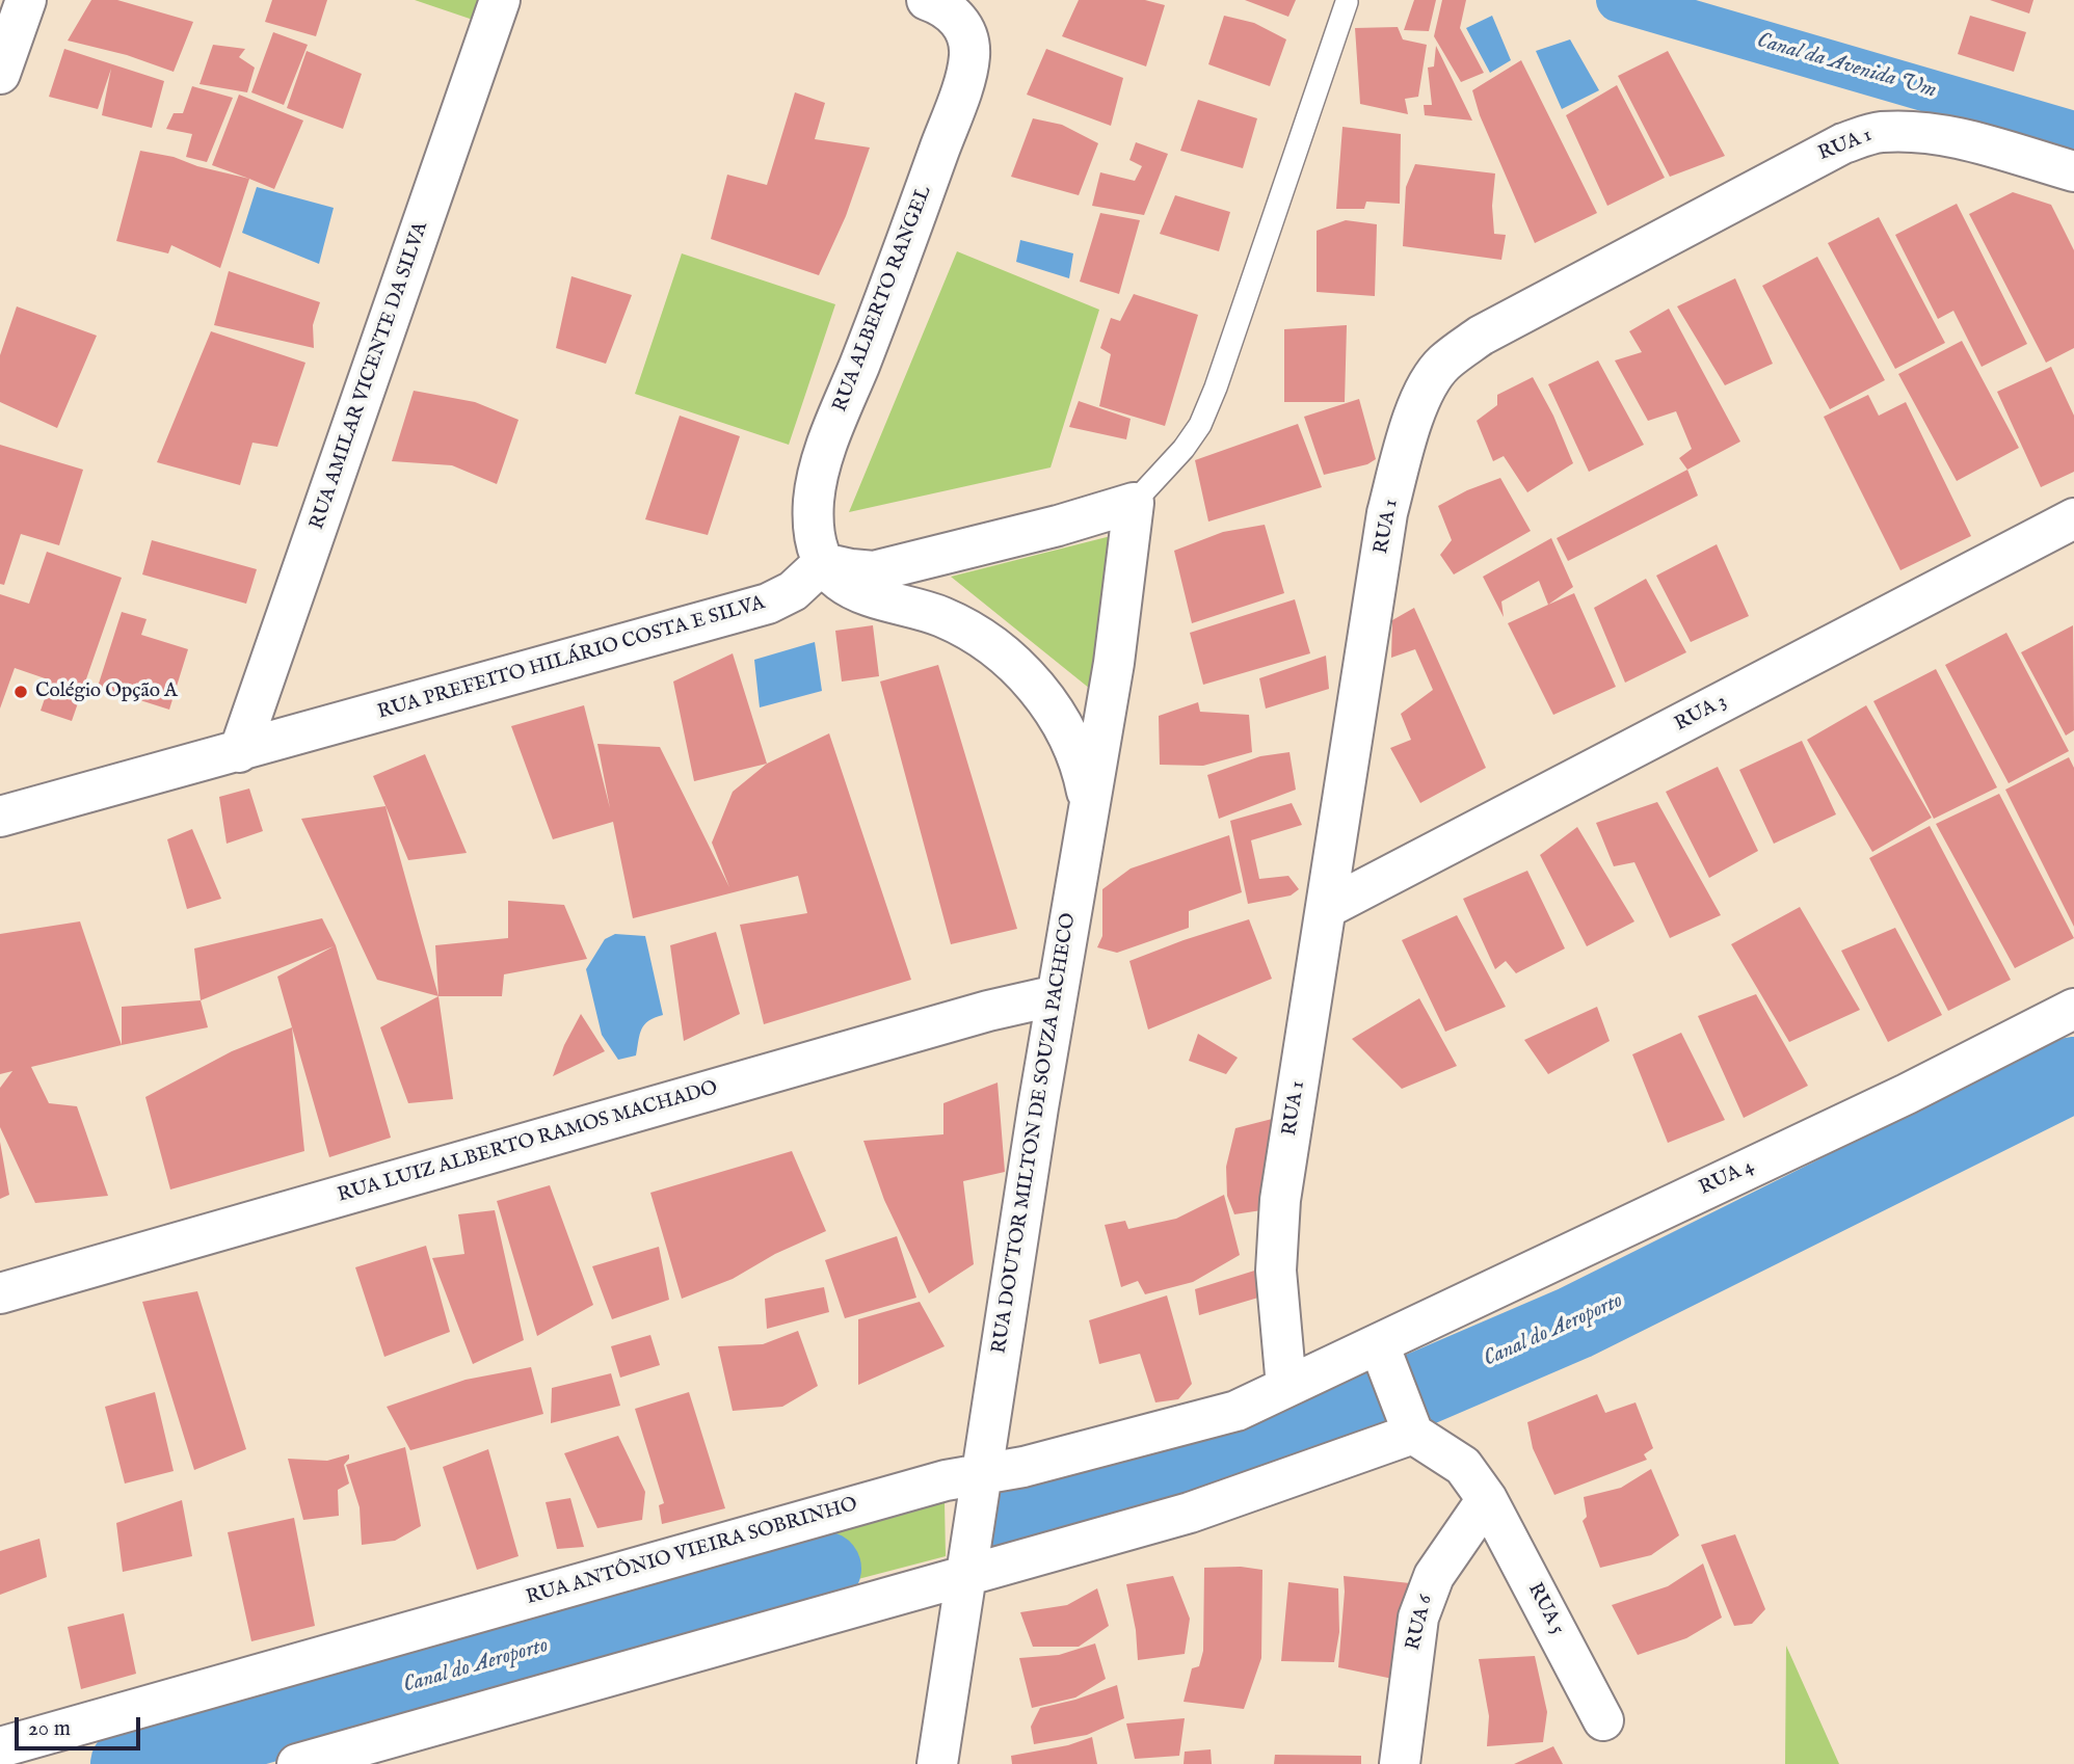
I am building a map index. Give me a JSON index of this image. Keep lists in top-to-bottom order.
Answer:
{
  "streets": {
    "street": [
      "RUA 1",
      "RUA ALBERTO RANGEL",
      "RUA AMILAR VICENTE DA SILVA",
      "RUA PREFEITO HILÁRIO COSTA E SILVA",
      "RUA 3",
      "RUA DOUTOR MILTON DE SOUZA PACHECO",
      "RUA LUIZ ALBERTO RAMOS MACHADO",
      "RUA 4",
      "RUA ANTÔNIO VIEIRA SOBRINHO",
      "RUA 5",
      "RUA 6"
    ]
  },
  "crossings": [
    ["RUA 1", "RUA 3"],
    ["RUA 1", "RUA ANTÔNIO VIEIRA SOBRINHO"],
    ["RUA ALBERTO RANGEL", "RUA PREFEITO HILÁRIO COSTA E SILVA"],
    ["RUA AMILAR VICENTE DA SILVA", "RUA PREFEITO HILÁRIO COSTA E SILVA"],
    ["RUA DOUTOR MILTON DE SOUZA PACHECO", "RUA LUIZ ALBERTO RAMOS MACHADO"],
    ["RUA DOUTOR MILTON DE SOUZA PACHECO", "RUA ANTÔNIO VIEIRA SOBRINHO"],
    ["RUA 4", "RUA ANTÔNIO VIEIRA SOBRINHO"],
    ["RUA 5", "RUA 6"]
  ],
  "water": ["Canal da Avenida Um", "Canal do Aeroporto"],
  "places": ["Colégio Opção A"],
  "scale_bar": "20 m"
}
